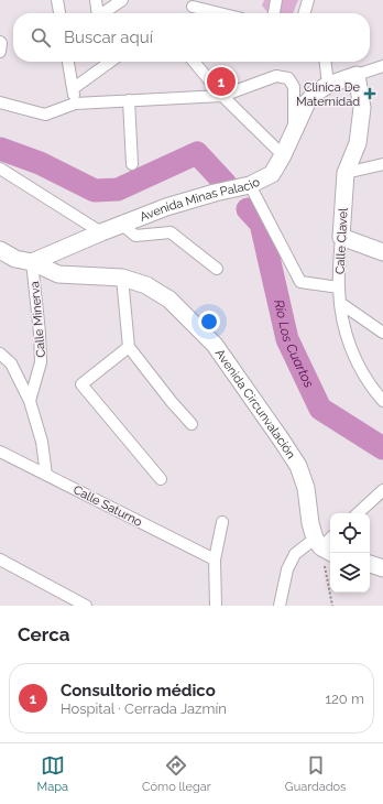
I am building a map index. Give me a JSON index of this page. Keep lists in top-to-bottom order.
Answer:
{
  "streets": {
    "street": [
      "Avenida Minas Palacio",
      "Calle Clavel",
      "Calle Minerva",
      "Avenida Circunvalación",
      "Calle Saturno"
    ]
  },
  "crossings": [
    ["Avenida Minas Palacio", "Calle Clavel"],
    ["Avenida Minas Palacio", "Calle Minerva"],
    ["Avenida Minas Palacio", "Avenida Circunvalación"],
    ["Calle Minerva", "Avenida Circunvalación"]
  ],
  "water": ["Río Los Cuartos"],
  "places": {
    "health": ["Clinica De Maternidad"]
  },
  "page": {
    "search": "Buscar aquí",
    "pins": "1",
    "heading": "Cerca",
    "list": [
      {
        "mark": "1",
        "name": "Consultorio médico",
        "note": "Hospital · Cerrada Jazmín",
        "value": "120 m"
      }
    ],
    "nav": ["Mapa", "Cómo llegar", "Guardados"]
  }
}
